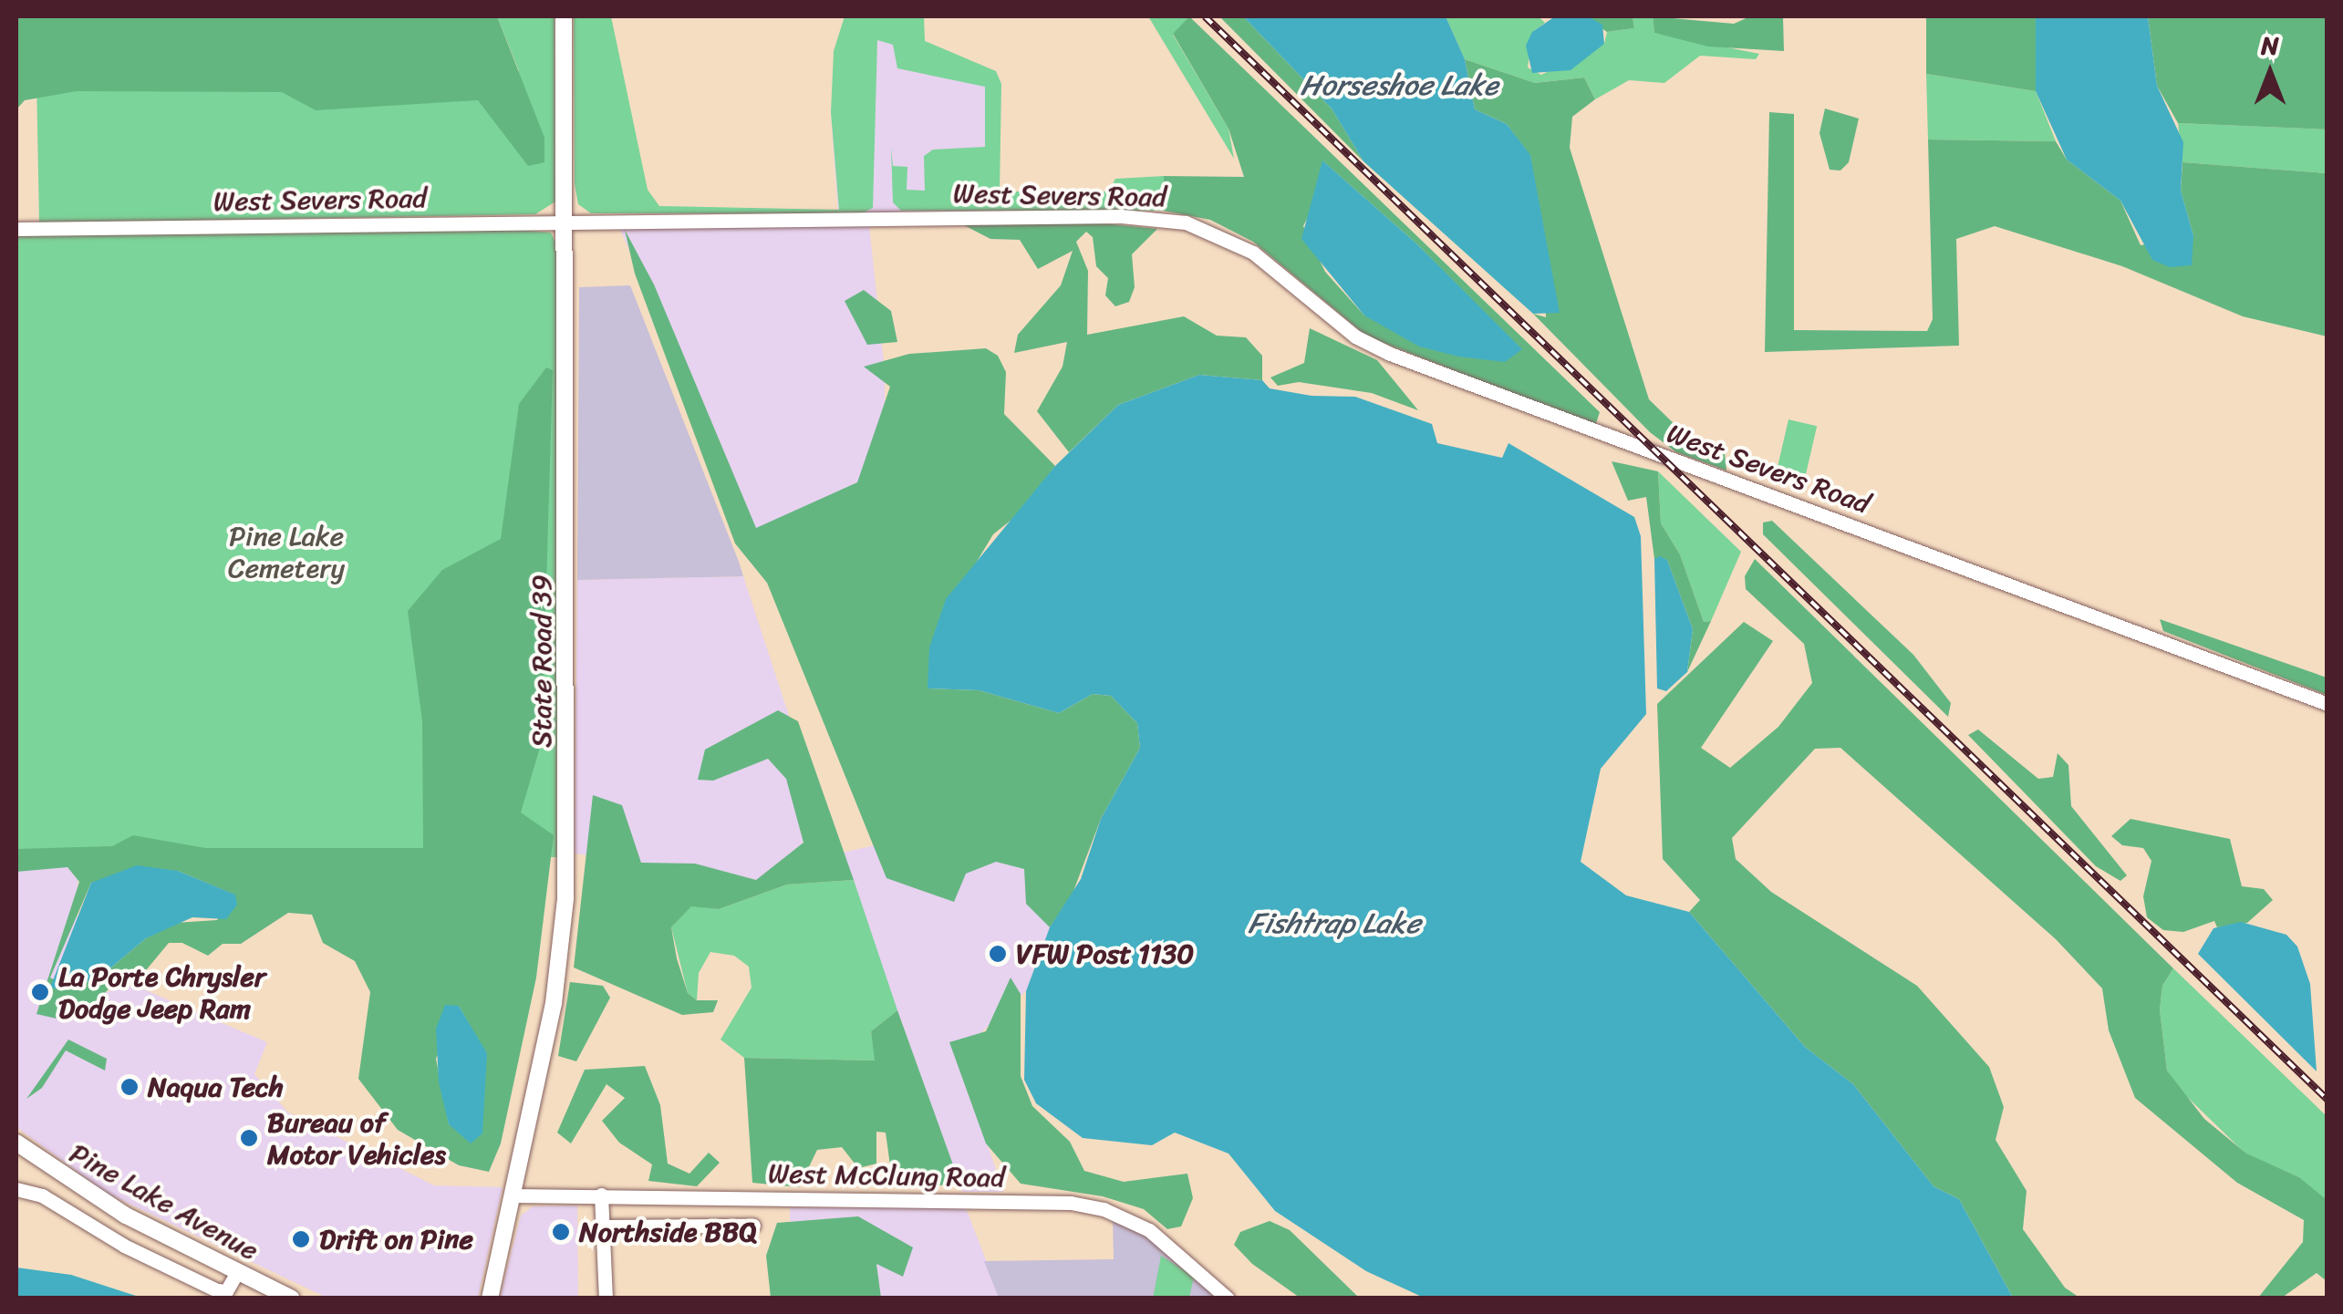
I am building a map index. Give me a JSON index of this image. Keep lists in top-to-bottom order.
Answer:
{
  "streets": {
    "main road": ["State Road 39", "Pine Lake Avenue"],
    "street": ["West Severs Road", "West McClung Road"]
  },
  "crossings": [
    ["West Severs Road", "State Road 39"],
    ["State Road 39", "West McClung Road"]
  ],
  "water": ["Horseshoe Lake", "Fishtrap Lake"],
  "parks": ["Pine Lake Cemetery"],
  "places": [
    "VFW Post 1130",
    "La Porte Chrysler Dodge Jeep Ram",
    "Naqua Tech",
    "Bureau of Motor Vehicles",
    "Northside BBQ",
    "Drift on Pine"
  ],
  "north": "top"
}
